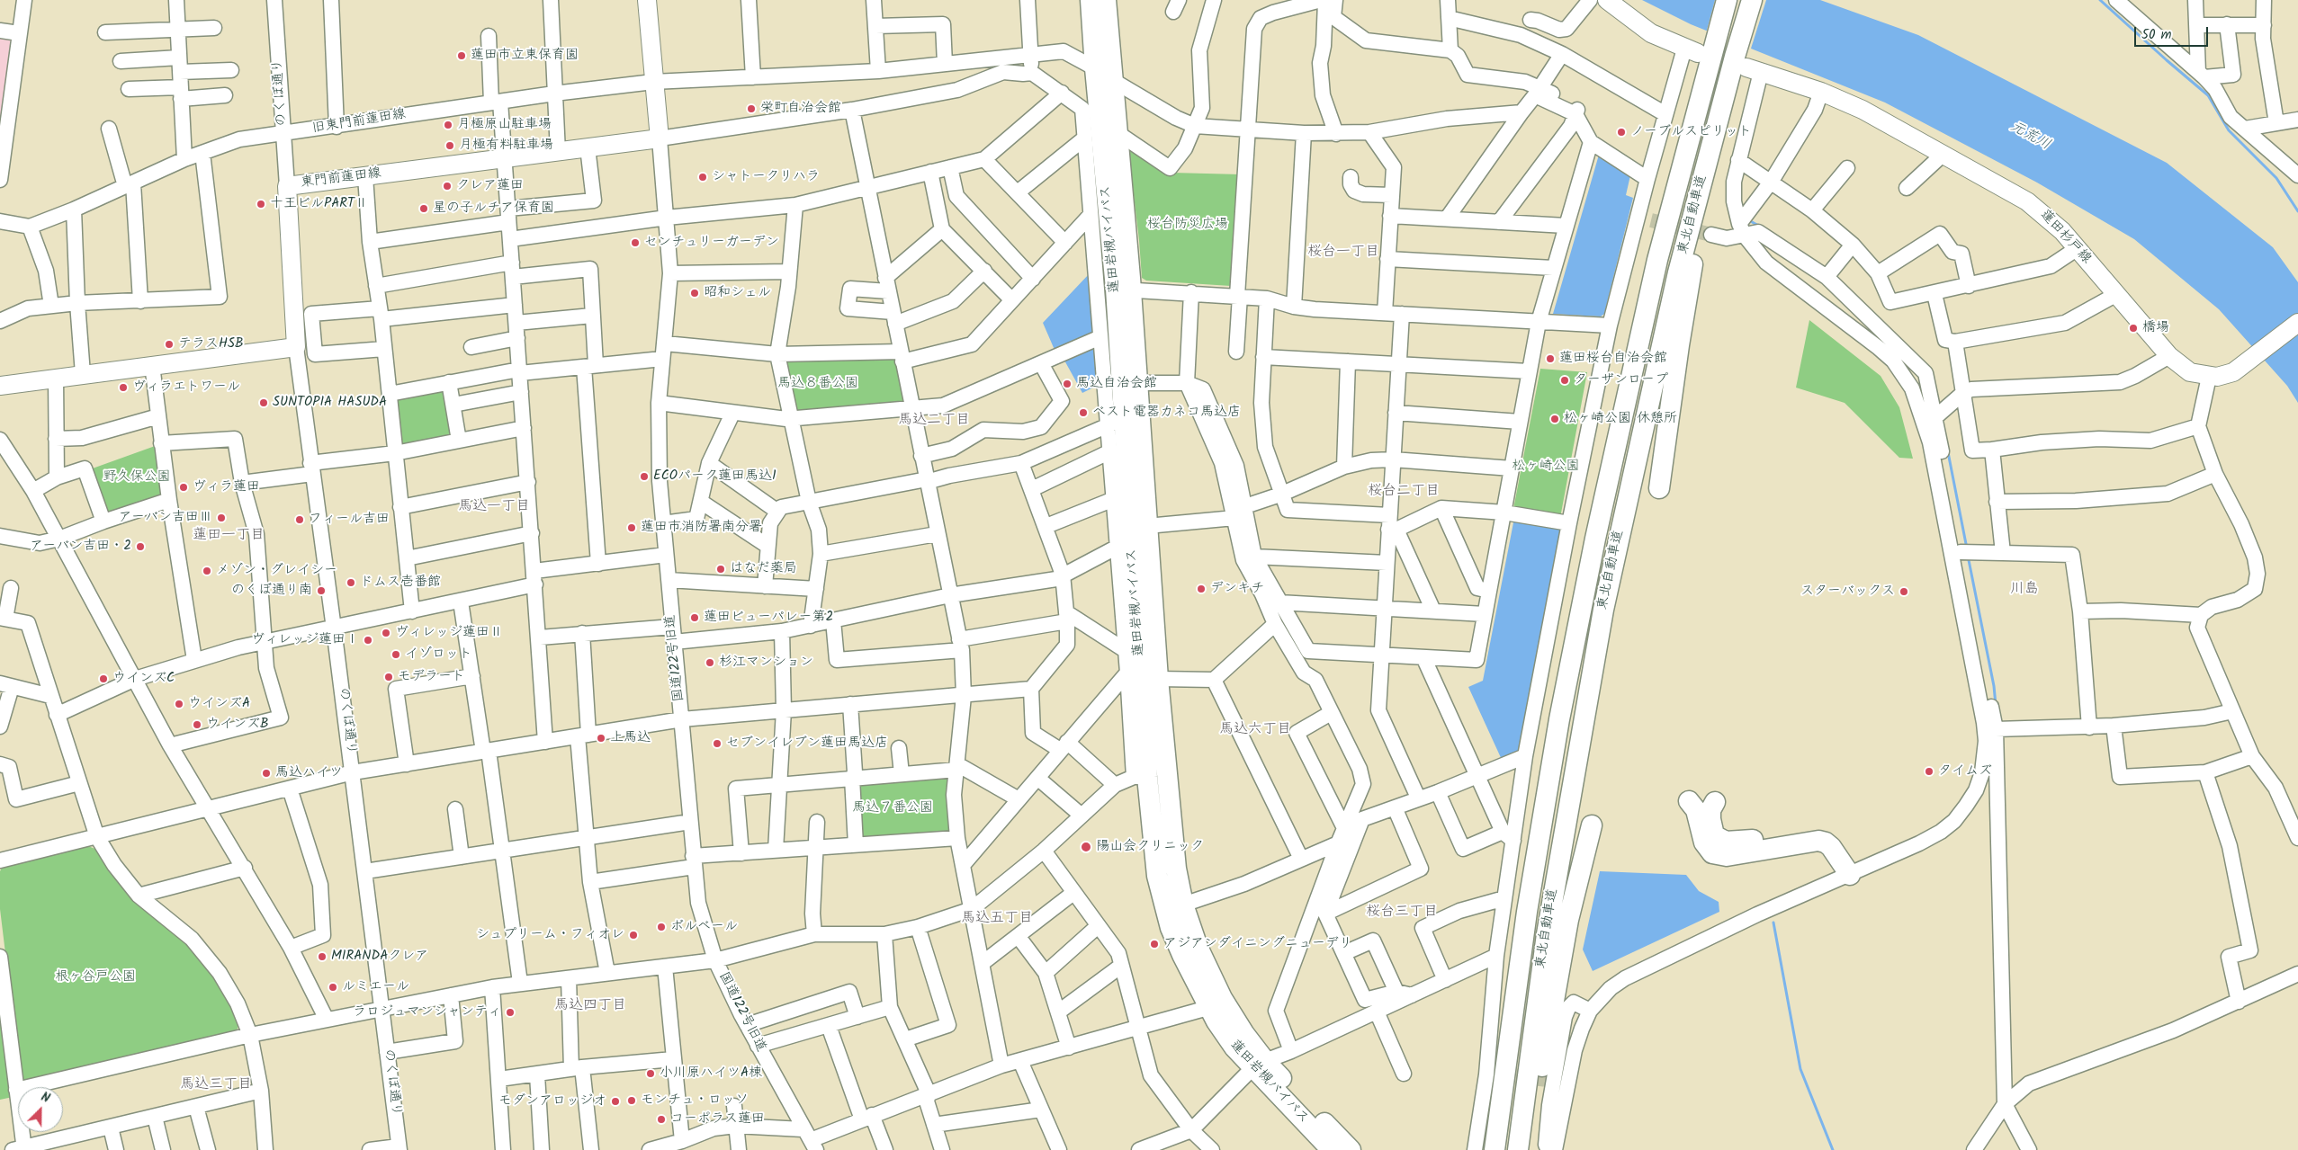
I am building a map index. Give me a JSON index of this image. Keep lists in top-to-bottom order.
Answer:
{
  "streets": {
    "highway": ["東北自動車道", "蓮田岩槻バイパス"],
    "main road": ["東門前蓮田線", "蓮田杉戸線"],
    "street": ["のくぼ通り", "旧東門前蓮田線", "国道122号旧道"]
  },
  "crossings": [
    ["のくぼ通り", "旧東門前蓮田線"],
    ["のくぼ通り", "東門前蓮田線"],
    ["旧東門前蓮田線", "蓮田岩槻バイパス"],
    ["東門前蓮田線", "国道122号旧道"],
    ["東北自動車道", "蓮田杉戸線"]
  ],
  "districts": [
    "桜台一丁目",
    "馬込二丁目",
    "桜台二丁目",
    "馬込一丁目",
    "蓮田一丁目",
    "川島",
    "馬込六丁目",
    "桜台三丁目",
    "馬込五丁目",
    "馬込四丁目",
    "馬込三丁目"
  ],
  "water": ["元荒川"],
  "parks": [
    "桜台防災広場",
    "馬込８番公園",
    "松ヶ崎公園",
    "野久保公園",
    "馬込７番公園",
    "根ヶ谷戸公園"
  ],
  "places": [
    "蓮田市立東保育園",
    "栄町自治会館",
    "月極原山駐車場",
    "ノーブルスピリット",
    "月極有料駐車場",
    "シャトークリハラ",
    "クレア蓮田",
    "十王ビルPARTⅡ",
    "星の子ルチア保育園",
    "センチュリーガーデン",
    "昭和シェル",
    "橋場",
    "テラスHSB",
    "蓮田桜台自治会館",
    "ターザンロープ",
    "馬込自治会館",
    "ヴィラエトワール",
    "SUNTOPIA HASUDA",
    "ベスト電器カネコ馬込店",
    "松ヶ崎公園 休憩所",
    "ECOパーク蓮田馬込1",
    "ヴィラ蓮田",
    "アーバン吉田Ⅲ",
    "フィール吉田",
    "蓮田市消防署南分署",
    "アーバン吉田・2",
    "はなだ薬局",
    "メゾン・グレイシー",
    "ドムス壱番館",
    "デンキチ",
    "のくぼ通り南",
    "スターバックス",
    "蓮田ビューパレー第2",
    "ヴィレッジ蓮田Ⅱ",
    "ヴィレッジ蓮田Ⅰ",
    "イゾロット",
    "杉江マンション",
    "モデラート",
    "ウインズC",
    "ウインズA",
    "ウインズB",
    "上馬込",
    "セブンイレブン蓮田馬込店",
    "タイムズ",
    "馬込ハイツ",
    "陽山会クリニック",
    "ボルベール",
    "シュプリーム・フィオレ",
    "アジアンダイニングニューデリ",
    "MIRANDAクレア",
    "ルミエール",
    "ラロジュマンシャンティ",
    "小川原ハイツA棟",
    "モンチュ・ロッソ",
    "モダンアロッジオ",
    "コーポラス蓮田"
  ],
  "scale_bar": "50 m",
  "north": "top right"
}
